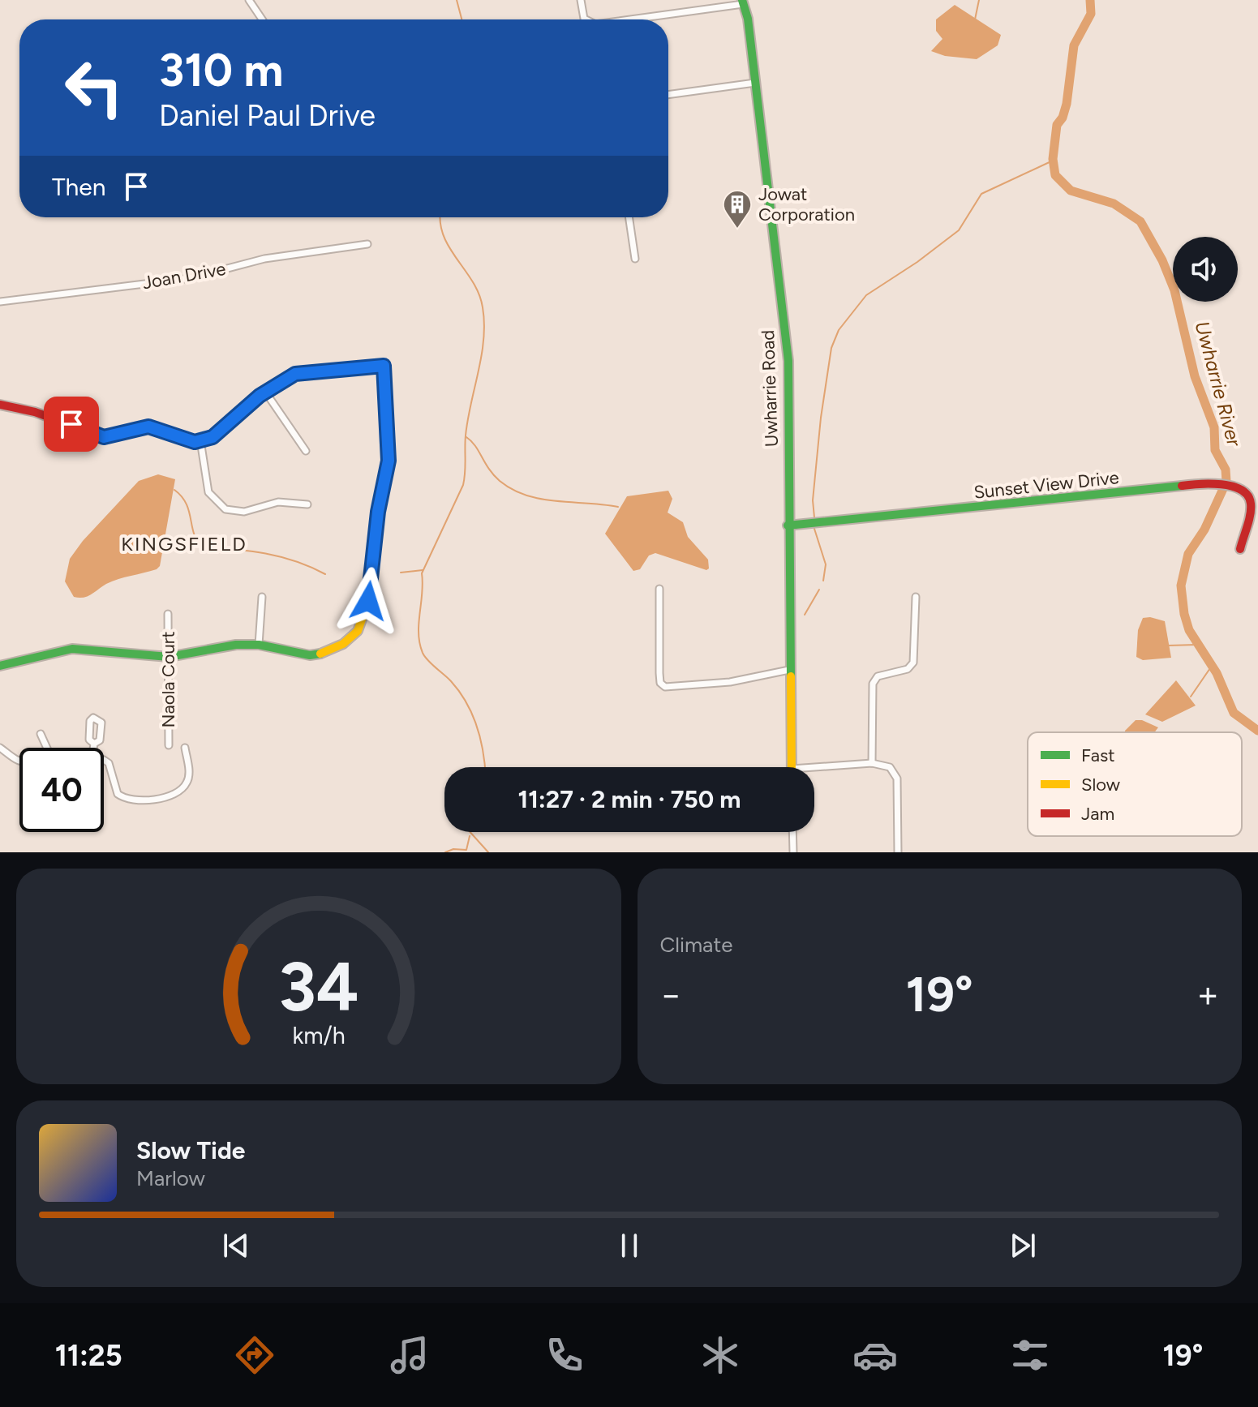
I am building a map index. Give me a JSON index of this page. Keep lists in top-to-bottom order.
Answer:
{
  "streets": {
    "street": [
      "Joan Drive",
      "Uwharrie Road",
      "Sunset View Drive",
      "Naola Court"
    ]
  },
  "crossings": [
    ["Uwharrie Road", "Sunset View Drive"]
  ],
  "districts": ["KINGSFIELD"],
  "water": ["Uwharrie River"],
  "places": {
    "building": ["Jowat Corporation"]
  },
  "legend": ["Fast", "Slow", "Jam"],
  "page": {
    "turn": ["310 m", "Daniel Paul Drive"],
    "then": "Then",
    "limit": "40",
    "trip": "11:27 · 2 min · 750 m",
    "tile": "Climate",
    "heat": ["−", "19°", "+"],
    "song": ["Slow Tide", "Marlow"],
    "tabs": ["11:25", "19°"],
    "gauge": ["34", "km/h"]
  }
}
